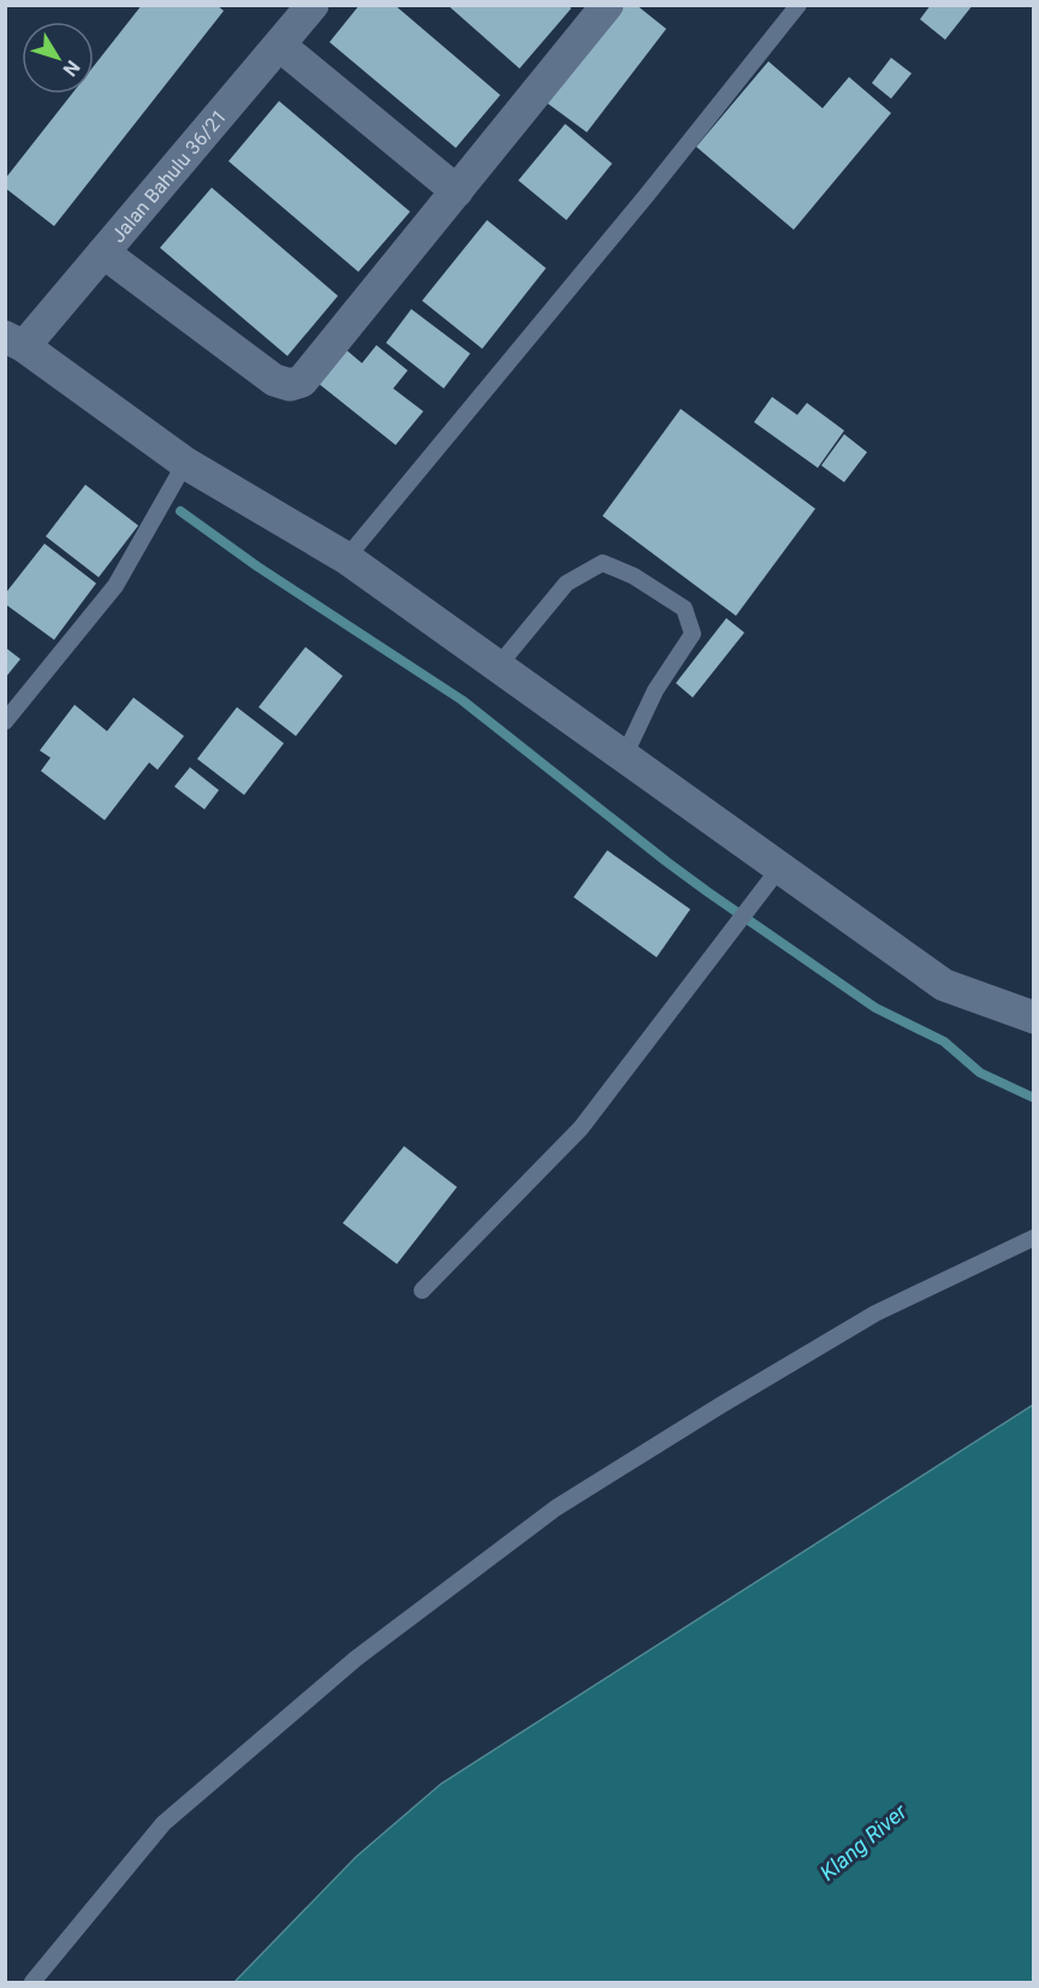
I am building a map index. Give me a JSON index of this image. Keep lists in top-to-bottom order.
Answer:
{
  "streets": {
    "street": ["Jalan Bahulu 36/21"]
  },
  "water": ["Klang River"],
  "north": "bottom right"
}
